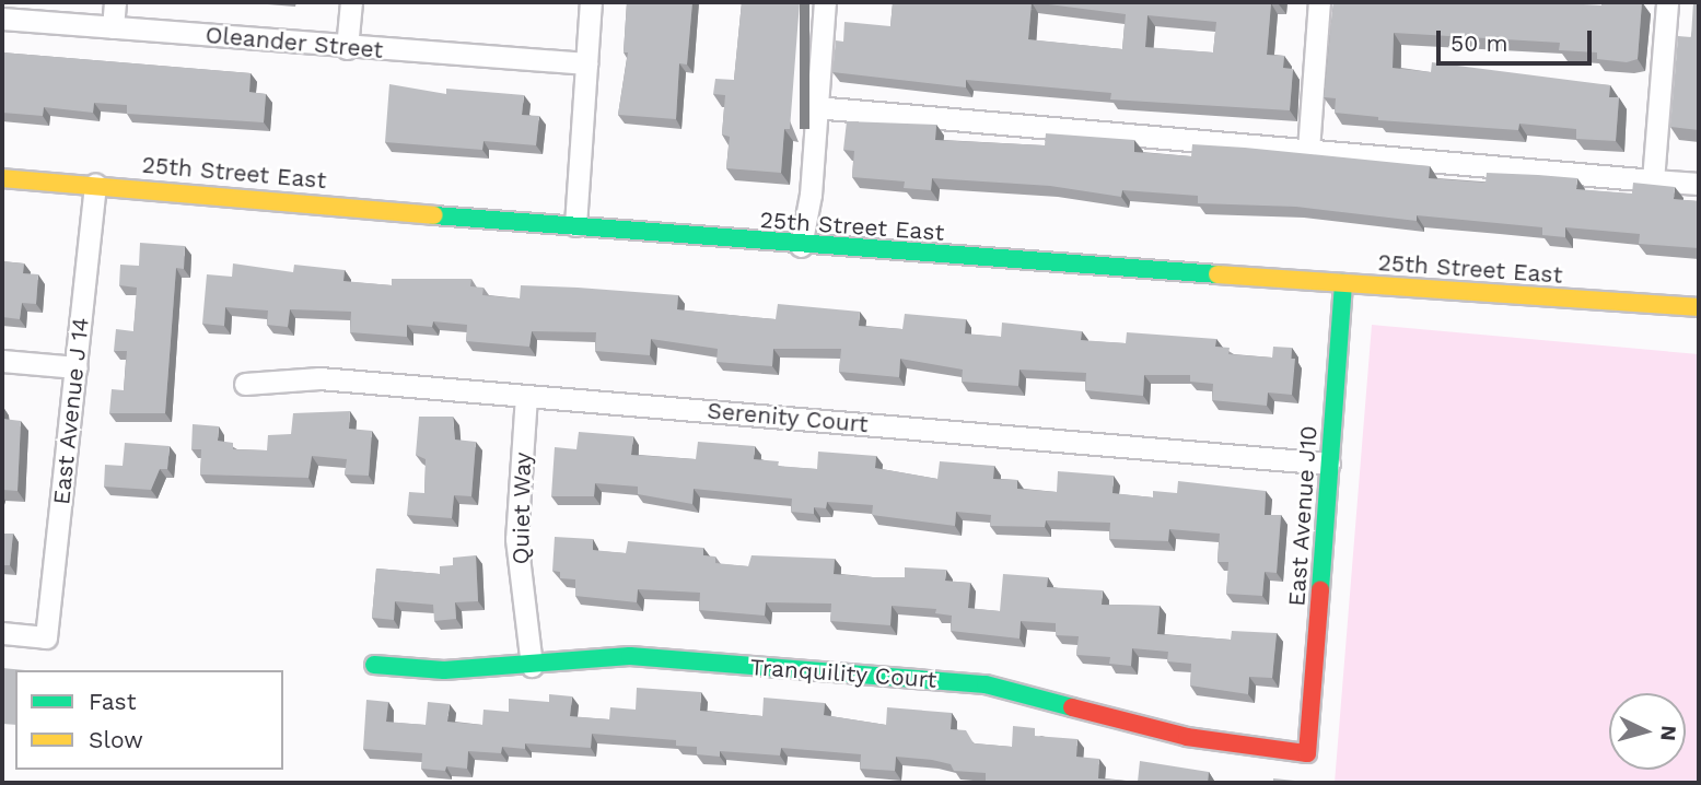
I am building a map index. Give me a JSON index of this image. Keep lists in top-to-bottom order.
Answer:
{
  "streets": {
    "street": [
      "Oleander Street",
      "25th Street East",
      "East Avenue J 14",
      "Serenity Court",
      "Quiet Way",
      "East Avenue J10",
      "Tranquility Court"
    ]
  },
  "crossings": [
    ["25th Street East", "East Avenue J 14"],
    ["25th Street East", "East Avenue J10"],
    ["Serenity Court", "Quiet Way"],
    ["Serenity Court", "East Avenue J10"],
    ["Quiet Way", "Tranquility Court"],
    ["East Avenue J10", "Tranquility Court"]
  ],
  "legend": ["Fast", "Slow"],
  "scale_bar": "50 m",
  "north": "right"
}
